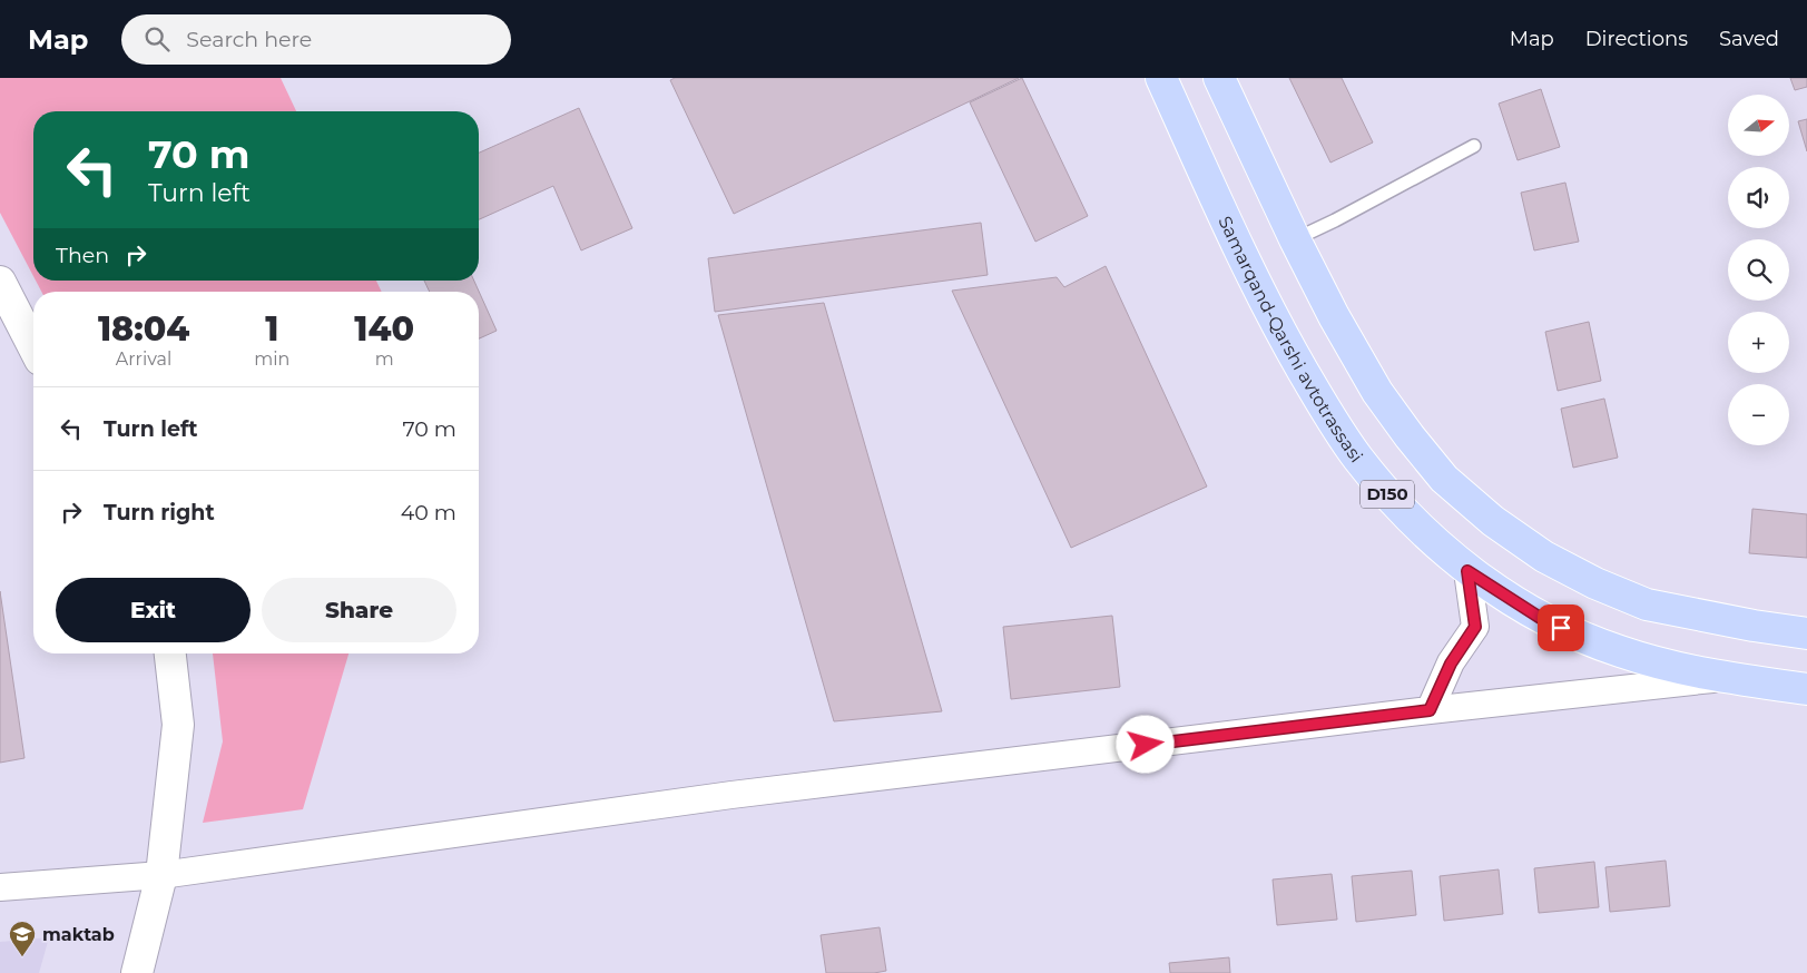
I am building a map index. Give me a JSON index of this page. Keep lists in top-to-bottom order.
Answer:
{
  "streets": {
    "main road": ["Samarqand-Qarshi avtotrassasi", "D150"]
  },
  "places": {
    "school or university": ["maktab"]
  },
  "north": "right",
  "page": {
    "header": "Map",
    "search": "Search here",
    "nav": ["Map", "Directions", "Saved"],
    "map_buttons": ["+", "−"],
    "turn": ["70 m", "Turn left"],
    "then": "Then",
    "eta": [
      "18:04",
      "Arrival",
      "1",
      "min",
      "140",
      "m"
    ],
    "list": [
      {
        "name": "Turn left",
        "value": "70 m"
      },
      {
        "name": "Turn right",
        "value": "40 m"
      }
    ],
    "buttons": ["Exit", "Share"]
  }
}
